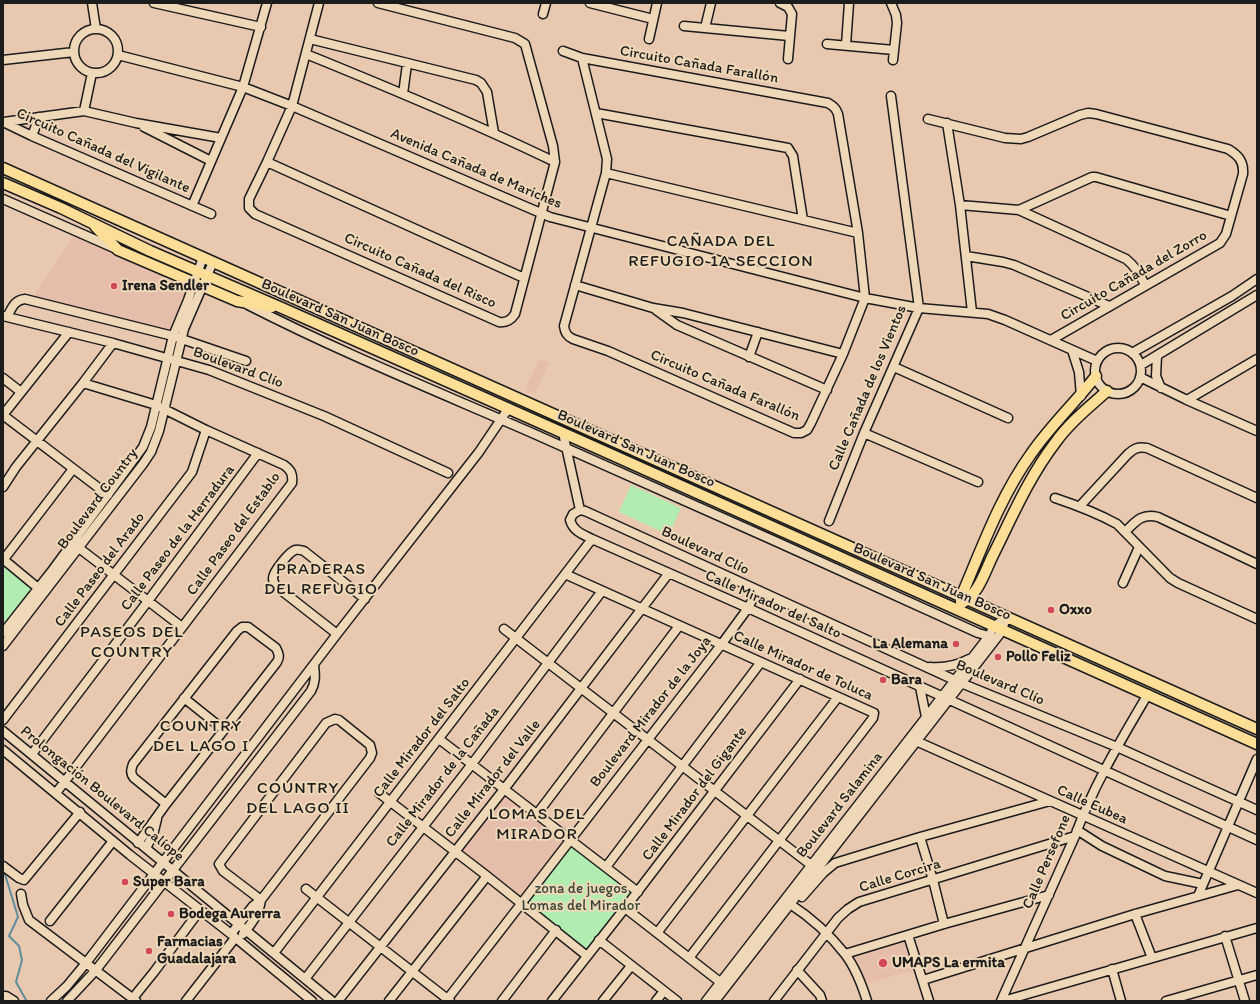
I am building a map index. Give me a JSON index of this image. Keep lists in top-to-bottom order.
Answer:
{
  "streets": {
    "main road": ["Boulevard San Juan Bosco"],
    "street": [
      "Circuito Cañada Farallón",
      "Circuito Cañada del Vigilante",
      "Avenida Cañada de Mariches",
      "Circuito Cañada del Risco",
      "Circuito Cañada del Zorro",
      "Boulevard Clío",
      "Calle Cañada de los Vientos",
      "Boulevard Country",
      "Calle Paseo del Establo",
      "Calle Paseo de la Herradura",
      "Calle Paseo del Arado",
      "Calle Mirador del Salto",
      "Calle Mirador de Toluca",
      "Boulevard Mirador de la Joya",
      "Calle Mirador de la Cañada",
      "Calle Mirador del Valle",
      "Prolongación Boulevard Calíope",
      "Calle Mirador del Gigante",
      "Boulevard Salamina",
      "Calle Eubea",
      "Calle Persefone",
      "Calle Corcira"
    ]
  },
  "crossings": [
    ["Circuito Cañada Farallón", "Avenida Cañada de Mariches"],
    ["Circuito Cañada del Vigilante", "Avenida Cañada de Mariches"],
    ["Avenida Cañada de Mariches", "Circuito Cañada del Risco"],
    ["Avenida Cañada de Mariches", "Circuito Cañada del Zorro"],
    ["Avenida Cañada de Mariches", "Calle Cañada de los Vientos"],
    ["Boulevard San Juan Bosco", "Boulevard Country"],
    ["Boulevard San Juan Bosco", "Boulevard Salamina"],
    ["Boulevard San Juan Bosco", "Calle Persefone"],
    ["Boulevard Clío", "Boulevard Country"],
    ["Boulevard Clío", "Calle Mirador del Salto"],
    ["Boulevard Clío", "Boulevard Mirador de la Joya"],
    ["Boulevard Clío", "Boulevard Salamina"],
    ["Boulevard Clío", "Calle Persefone"],
    ["Boulevard Country", "Calle Paseo del Establo"],
    ["Calle Paseo del Establo", "Calle Paseo de la Herradura"],
    ["Calle Paseo del Establo", "Calle Paseo del Arado"],
    ["Calle Paseo del Establo", "Prolongación Boulevard Calíope"],
    ["Calle Paseo de la Herradura", "Prolongación Boulevard Calíope"],
    ["Calle Mirador del Salto", "Calle Mirador de Toluca"],
    ["Calle Mirador del Salto", "Boulevard Mirador de la Joya"],
    ["Calle Mirador del Salto", "Calle Mirador del Valle"],
    ["Calle Mirador del Salto", "Prolongación Boulevard Calíope"],
    ["Calle Mirador del Salto", "Boulevard Salamina"],
    ["Calle Mirador del Salto", "Calle Persefone"],
    ["Calle Mirador de Toluca", "Boulevard Mirador de la Joya"],
    ["Calle Mirador de Toluca", "Calle Mirador de la Cañada"],
    ["Calle Mirador de Toluca", "Calle Mirador del Valle"],
    ["Calle Mirador de Toluca", "Calle Mirador del Gigante"],
    ["Calle Mirador de la Cañada", "Prolongación Boulevard Calíope"],
    ["Boulevard Salamina", "Calle Eubea"],
    ["Calle Eubea", "Calle Persefone"],
    ["Calle Persefone", "Calle Corcira"]
  ],
  "districts": [
    "CAÑADA DEL REFUGIO 1A SECCION",
    "PRADERAS DEL REFUGIO",
    "PASEOS DEL COUNTRY",
    "COUNTRY DEL LAGO I",
    "COUNTRY DEL LAGO II",
    "LOMAS DEL MIRADOR"
  ],
  "parks": ["zona de juegos Lomas del Mirador"],
  "places": [
    "Irena Sendler",
    "Oxxo",
    "La Alemana",
    "Pollo Feliz",
    "Bara",
    "Super Bara",
    "Bodega Aurerra",
    "Farmacias Guadalajara",
    "UMAPS La ermita"
  ]
}
